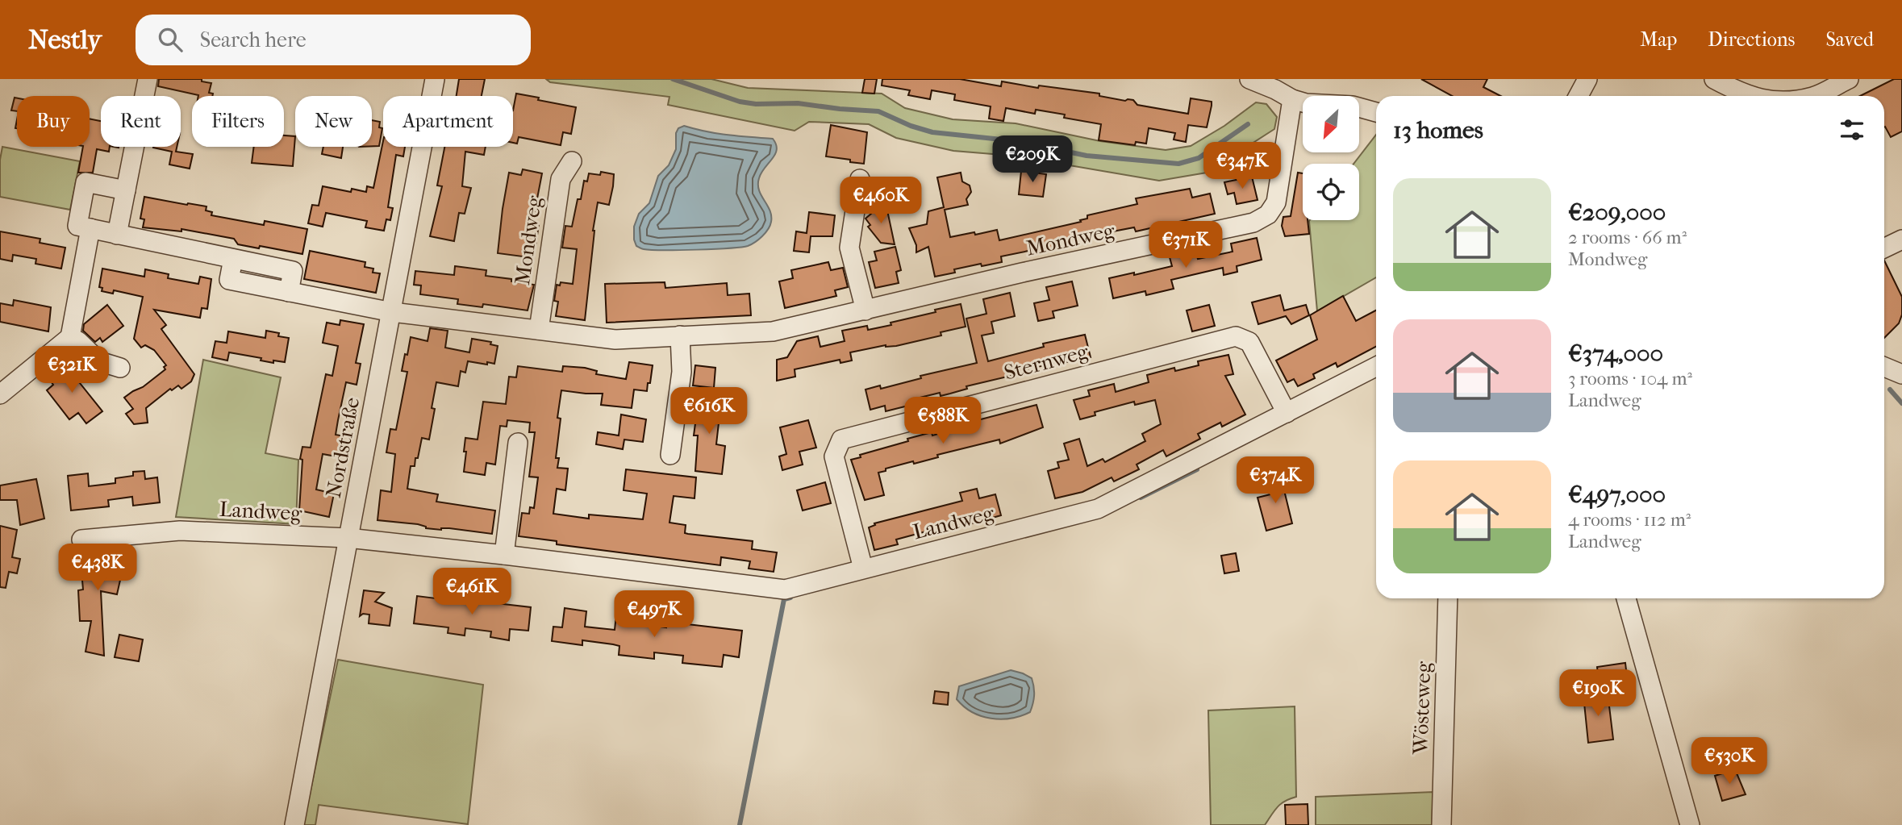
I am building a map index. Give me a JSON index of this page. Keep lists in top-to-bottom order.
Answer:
{
  "streets": {
    "street": [
      "Mondweg",
      "Sternweg",
      "Nordstraße",
      "Landweg",
      "Wösteweg"
    ]
  },
  "crossings": [
    ["Mondweg", "Nordstraße"],
    ["Sternweg", "Landweg"],
    ["Nordstraße", "Landweg"]
  ],
  "north": "bottom left",
  "page": {
    "header": "Nestly",
    "search": "Search here",
    "nav": ["Map", "Directions", "Saved"],
    "chip": [
      "Buy",
      "Rent",
      "Filters",
      "New",
      "Apartment"
    ],
    "heading": "13 homes",
    "price": [
      "€209K",
      "€347K",
      "€460K",
      "€371K",
      "€321K",
      "€616K",
      "€588K",
      "€374K",
      "€438K",
      "€461K",
      "€497K",
      "€190K",
      "€530K"
    ],
    "list": [
      {
        "name": "€209,000",
        "note": "2 rooms · 66 m² · Mondweg"
      },
      {
        "name": "€374,000",
        "note": "3 rooms · 104 m² · Landweg"
      },
      {
        "name": "€497,000",
        "note": "4 rooms · 112 m² · Landweg"
      }
    ]
  }
}
